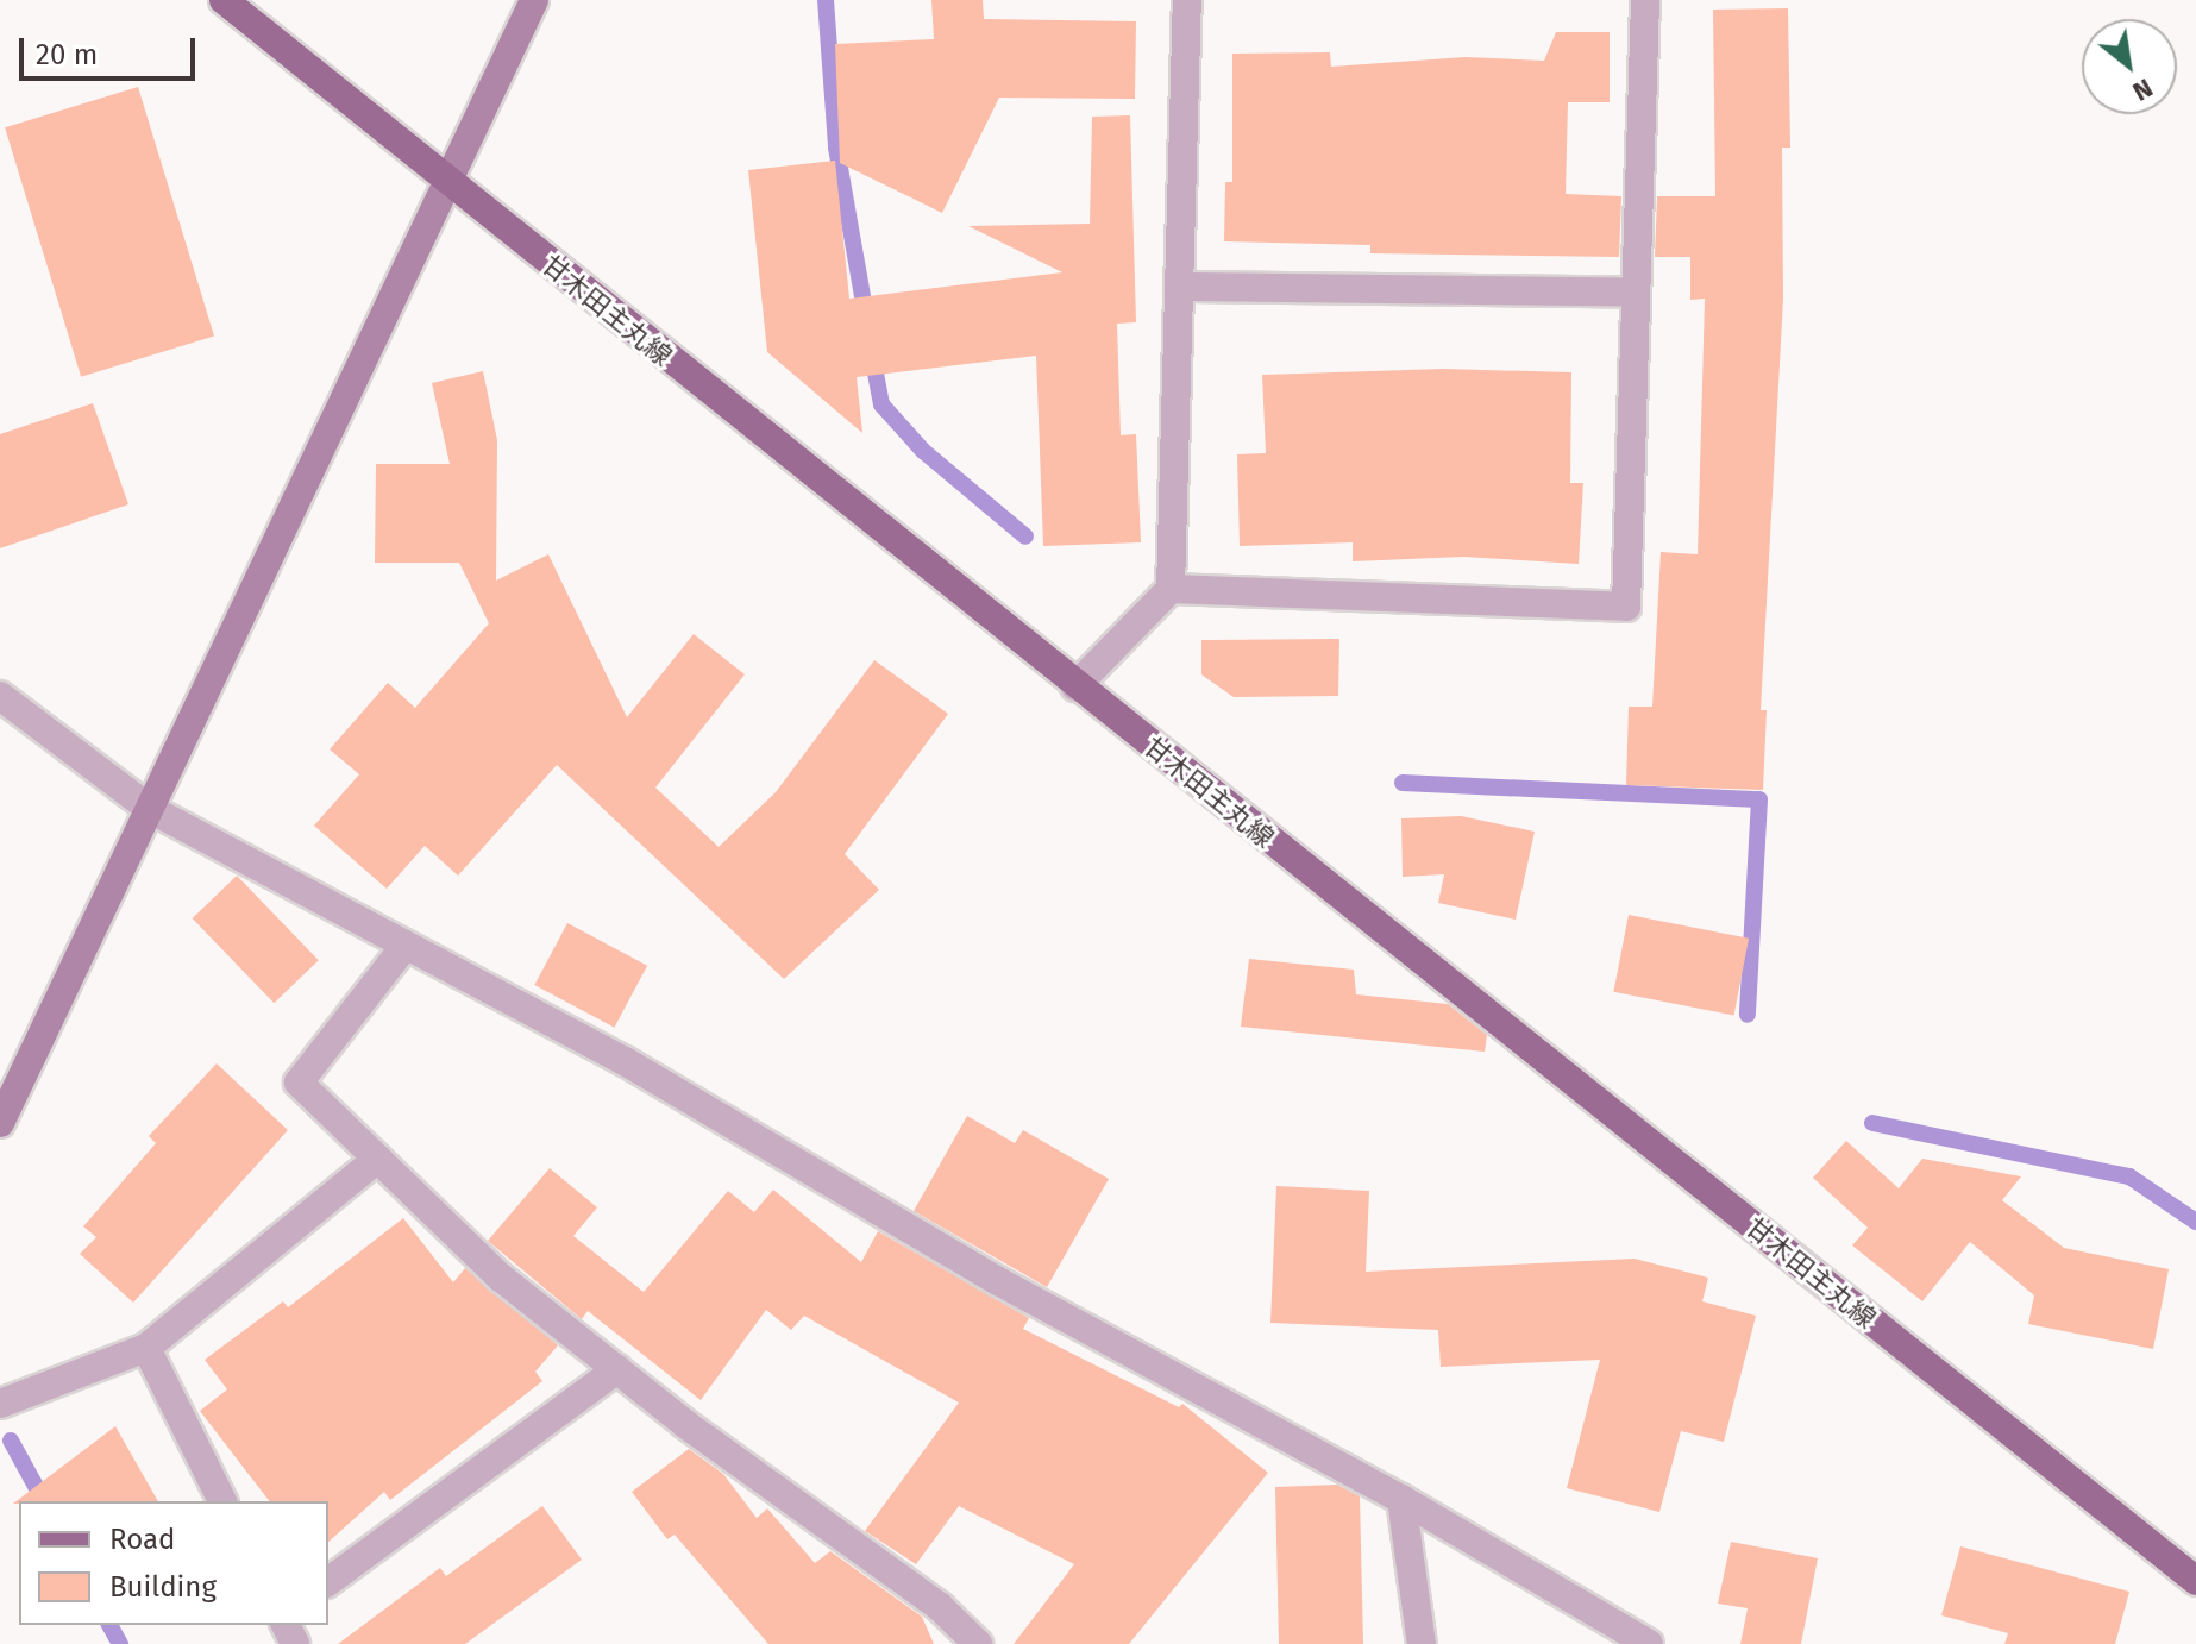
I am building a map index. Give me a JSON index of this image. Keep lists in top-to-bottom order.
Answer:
{
  "streets": {
    "main road": ["甘木田主丸線"]
  },
  "legend": ["Road", "Building"],
  "scale_bar": "20 m",
  "north": "bottom right"
}
